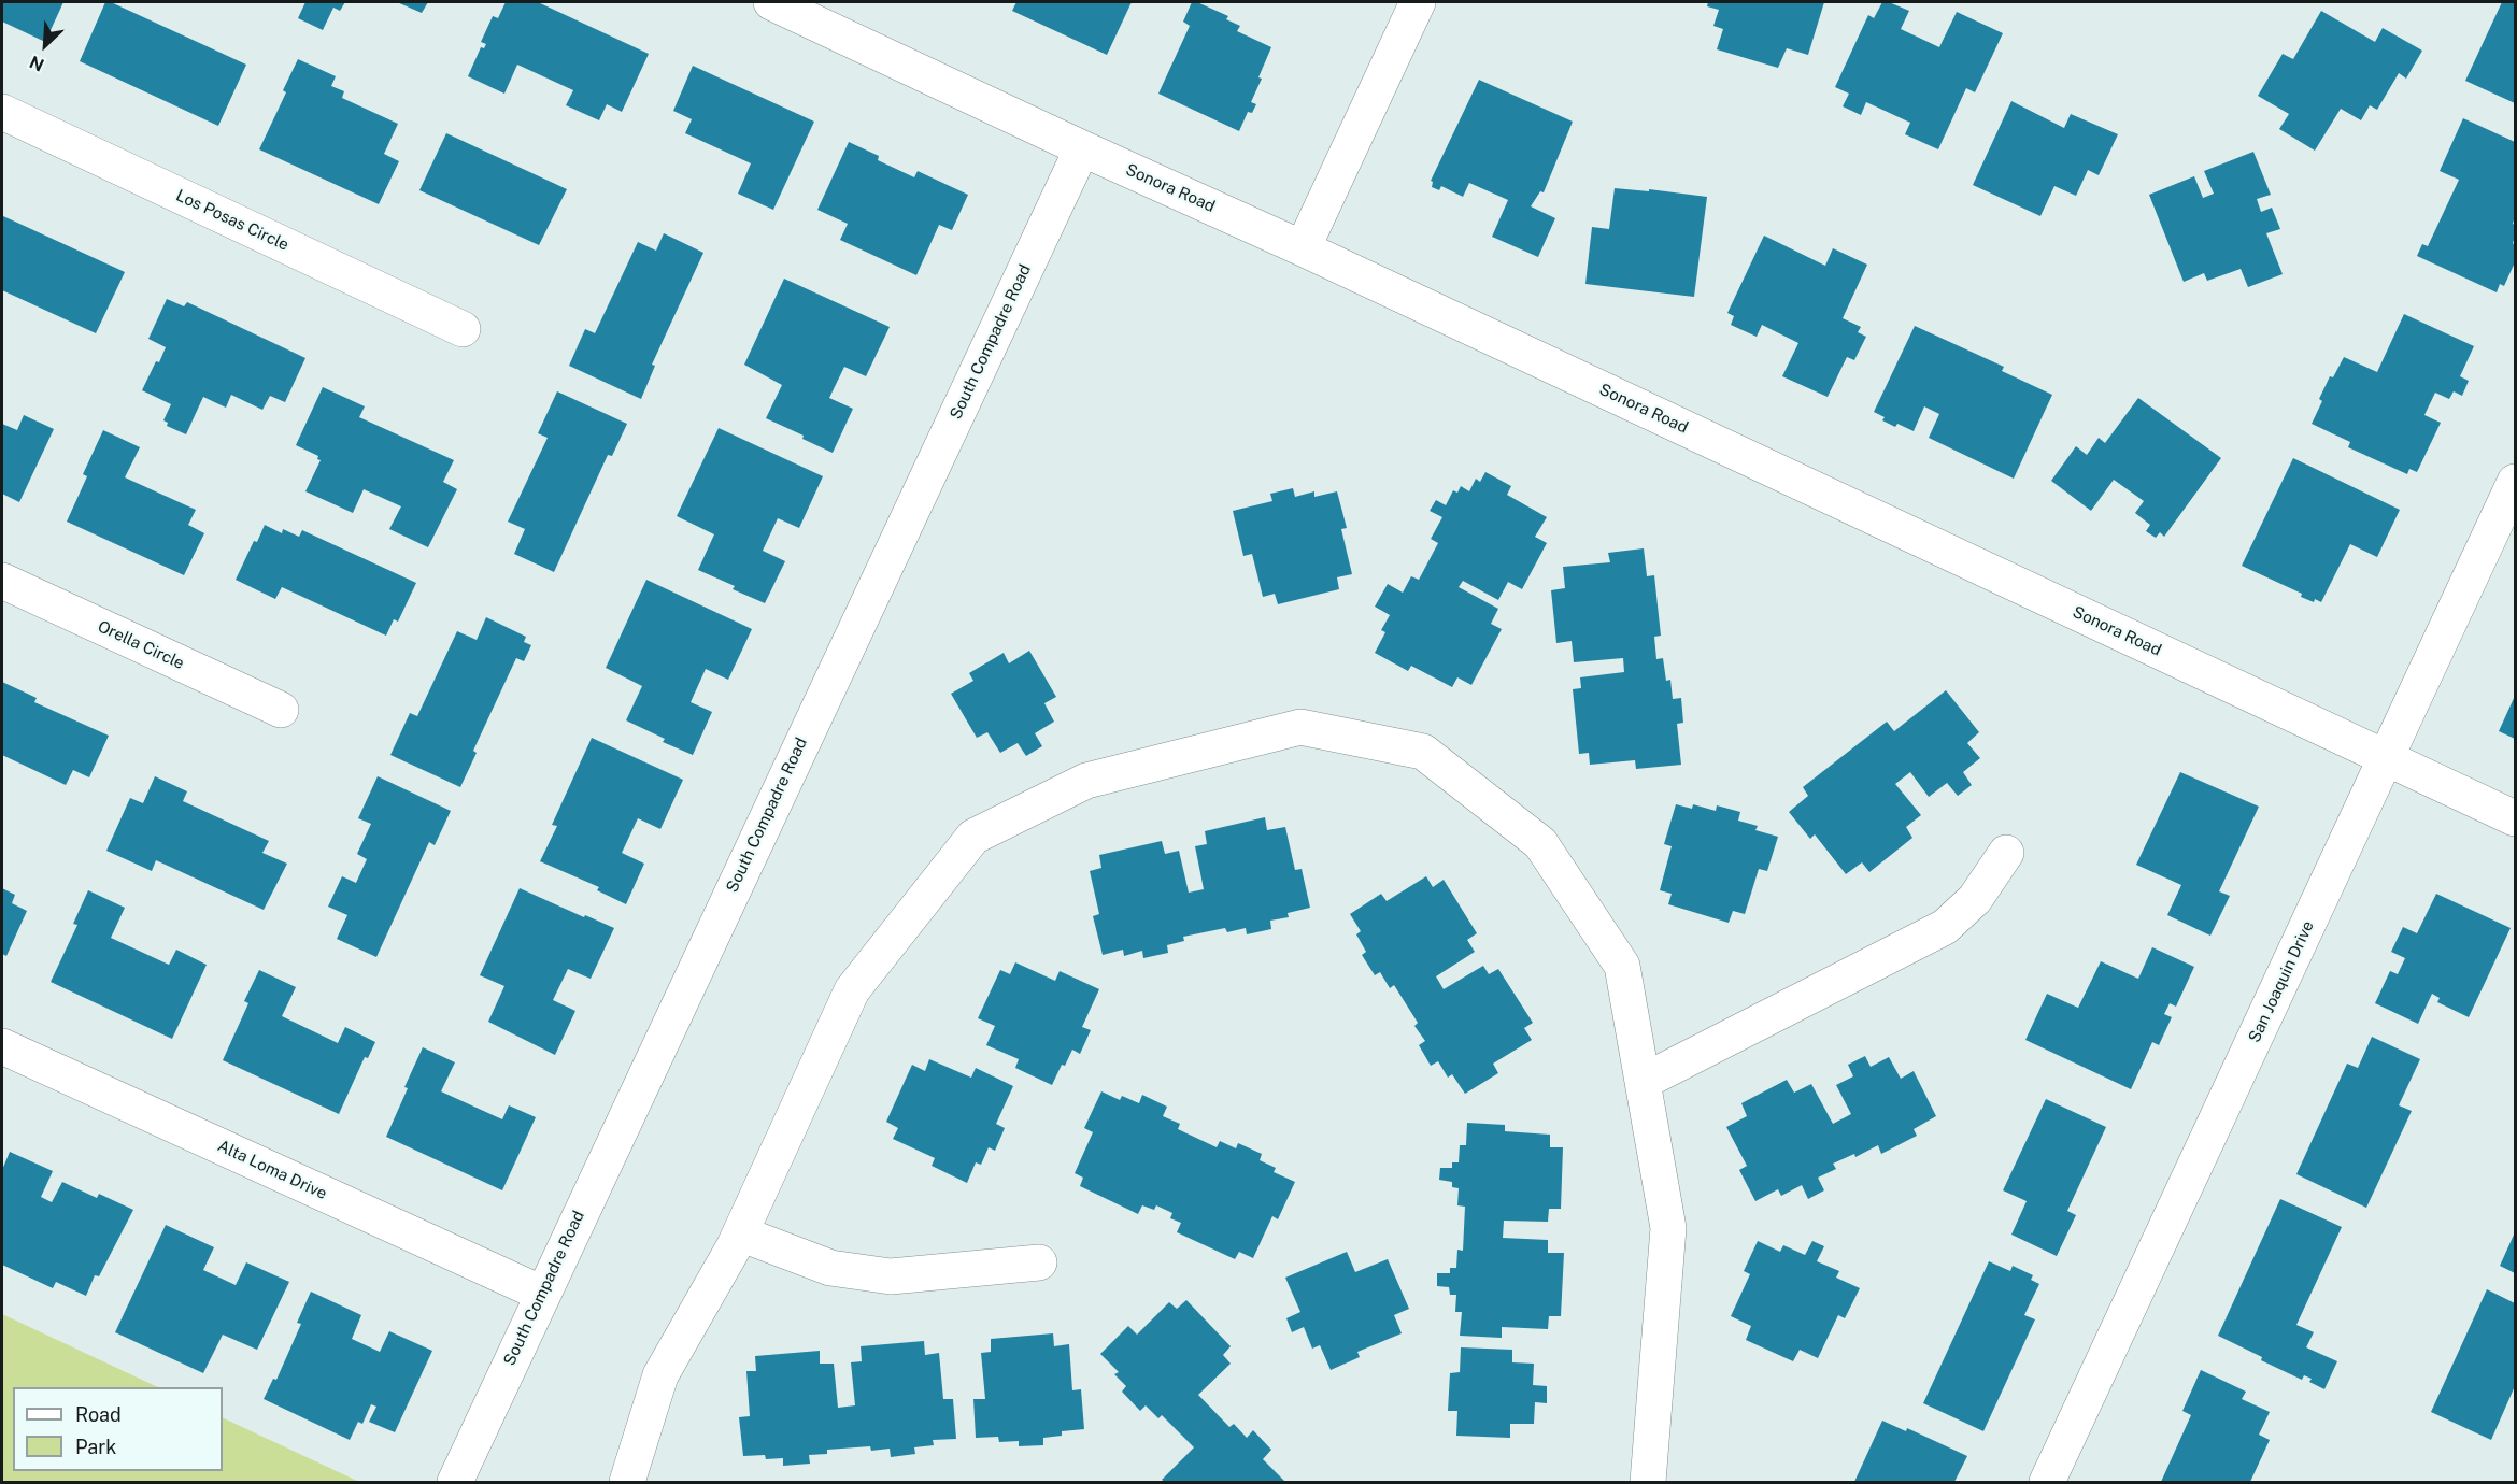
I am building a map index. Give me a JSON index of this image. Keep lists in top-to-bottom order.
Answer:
{
  "streets": {
    "street": [
      "Sonora Road",
      "Los Posas Circle",
      "South Compadre Road",
      "Orella Circle",
      "San Joaquin Drive",
      "Alta Loma Drive"
    ]
  },
  "crossings": [
    ["Sonora Road", "South Compadre Road"],
    ["Sonora Road", "San Joaquin Drive"],
    ["South Compadre Road", "Alta Loma Drive"]
  ],
  "legend": ["Road", "Park"],
  "north": "bottom left"
}
